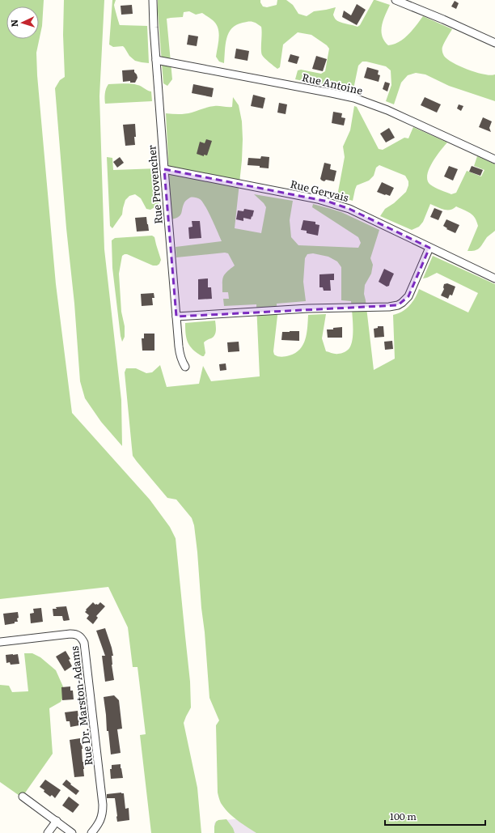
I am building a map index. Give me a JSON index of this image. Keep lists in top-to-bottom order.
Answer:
{
  "streets": {
    "street": [
      "Rue Antoine",
      "Rue Provencher",
      "Rue Gervais",
      "Rue Dr. Marston-Adams"
    ]
  },
  "crossings": [
    ["Rue Antoine", "Rue Provencher"],
    ["Rue Provencher", "Rue Gervais"]
  ],
  "scale_bar": "100 m",
  "north": "left"
}
